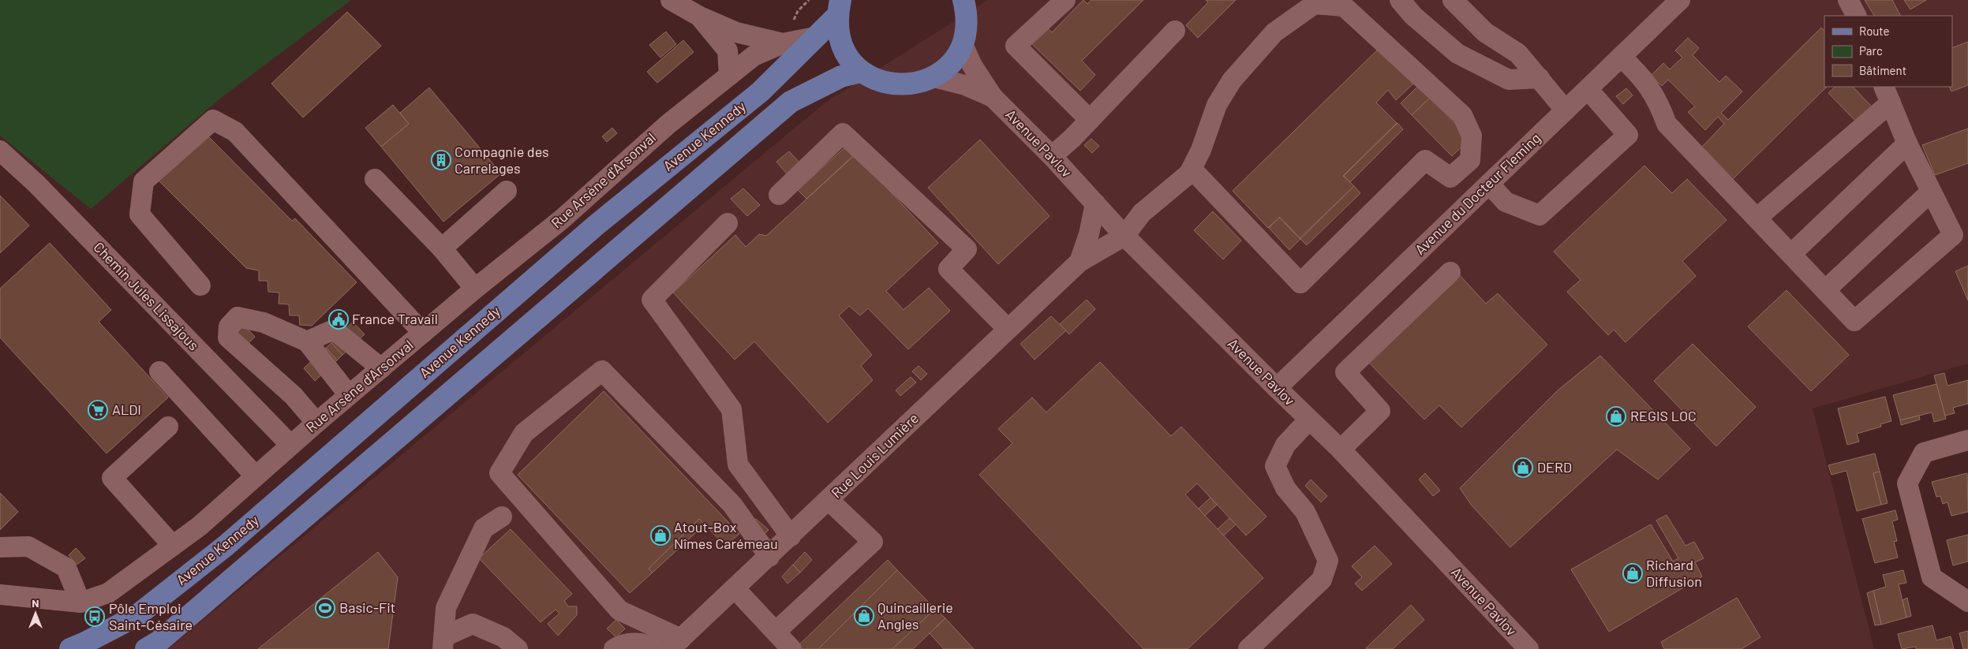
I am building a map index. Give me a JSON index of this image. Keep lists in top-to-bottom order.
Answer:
{
  "streets": {
    "main road": ["Avenue Kennedy"],
    "street": [
      "Avenue Pavlov",
      "Rue Arsène d'Arsonval",
      "Avenue du Docteur Fleming",
      "Chemin Jules Lissajous",
      "Rue Louis Lumière"
    ]
  },
  "crossings": [
    ["Avenue Kennedy", "Rue Arsène d'Arsonval"],
    ["Avenue Pavlov", "Avenue du Docteur Fleming"],
    ["Avenue Pavlov", "Rue Louis Lumière"],
    ["Rue Arsène d'Arsonval", "Chemin Jules Lissajous"]
  ],
  "places": {
    "building": ["Compagnie des Carrelages"],
    "public building": ["France Travail"],
    "supermarket": ["ALDI"],
    "shop": [
      "REGIS LOC",
      "DERD",
      "Atout-Box Nîmes Carémeau",
      "Richard Diffusion",
      "Quincaillerie Angles"
    ],
    "sports": ["Basic-Fit"],
    "bus stop": ["Pôle Emploi Saint-Césaire"]
  },
  "legend": ["Route", "Parc", "Bâtiment"],
  "north": "top"
}
